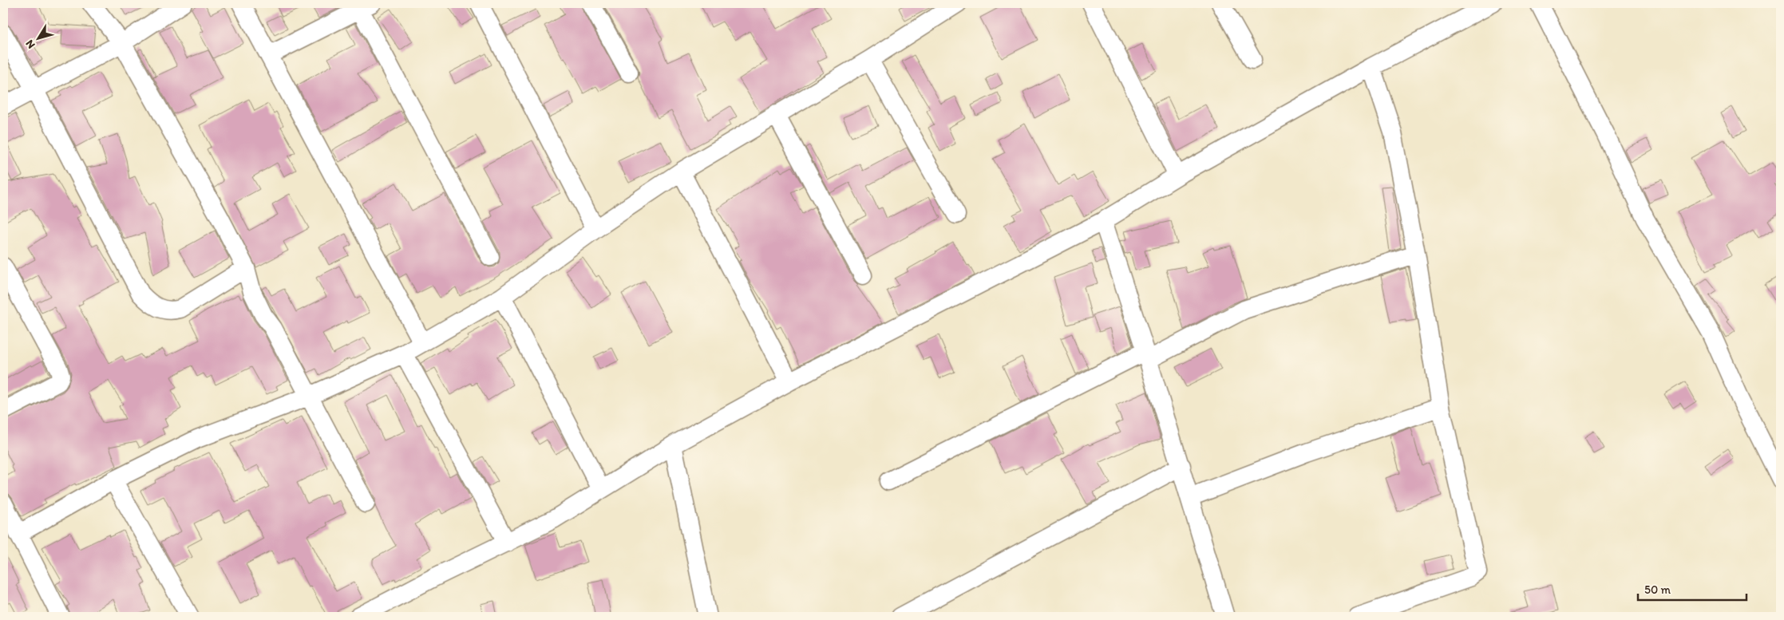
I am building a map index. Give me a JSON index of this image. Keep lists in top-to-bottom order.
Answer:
{
  "scale_bar": "50 m",
  "north": "bottom left"
}
